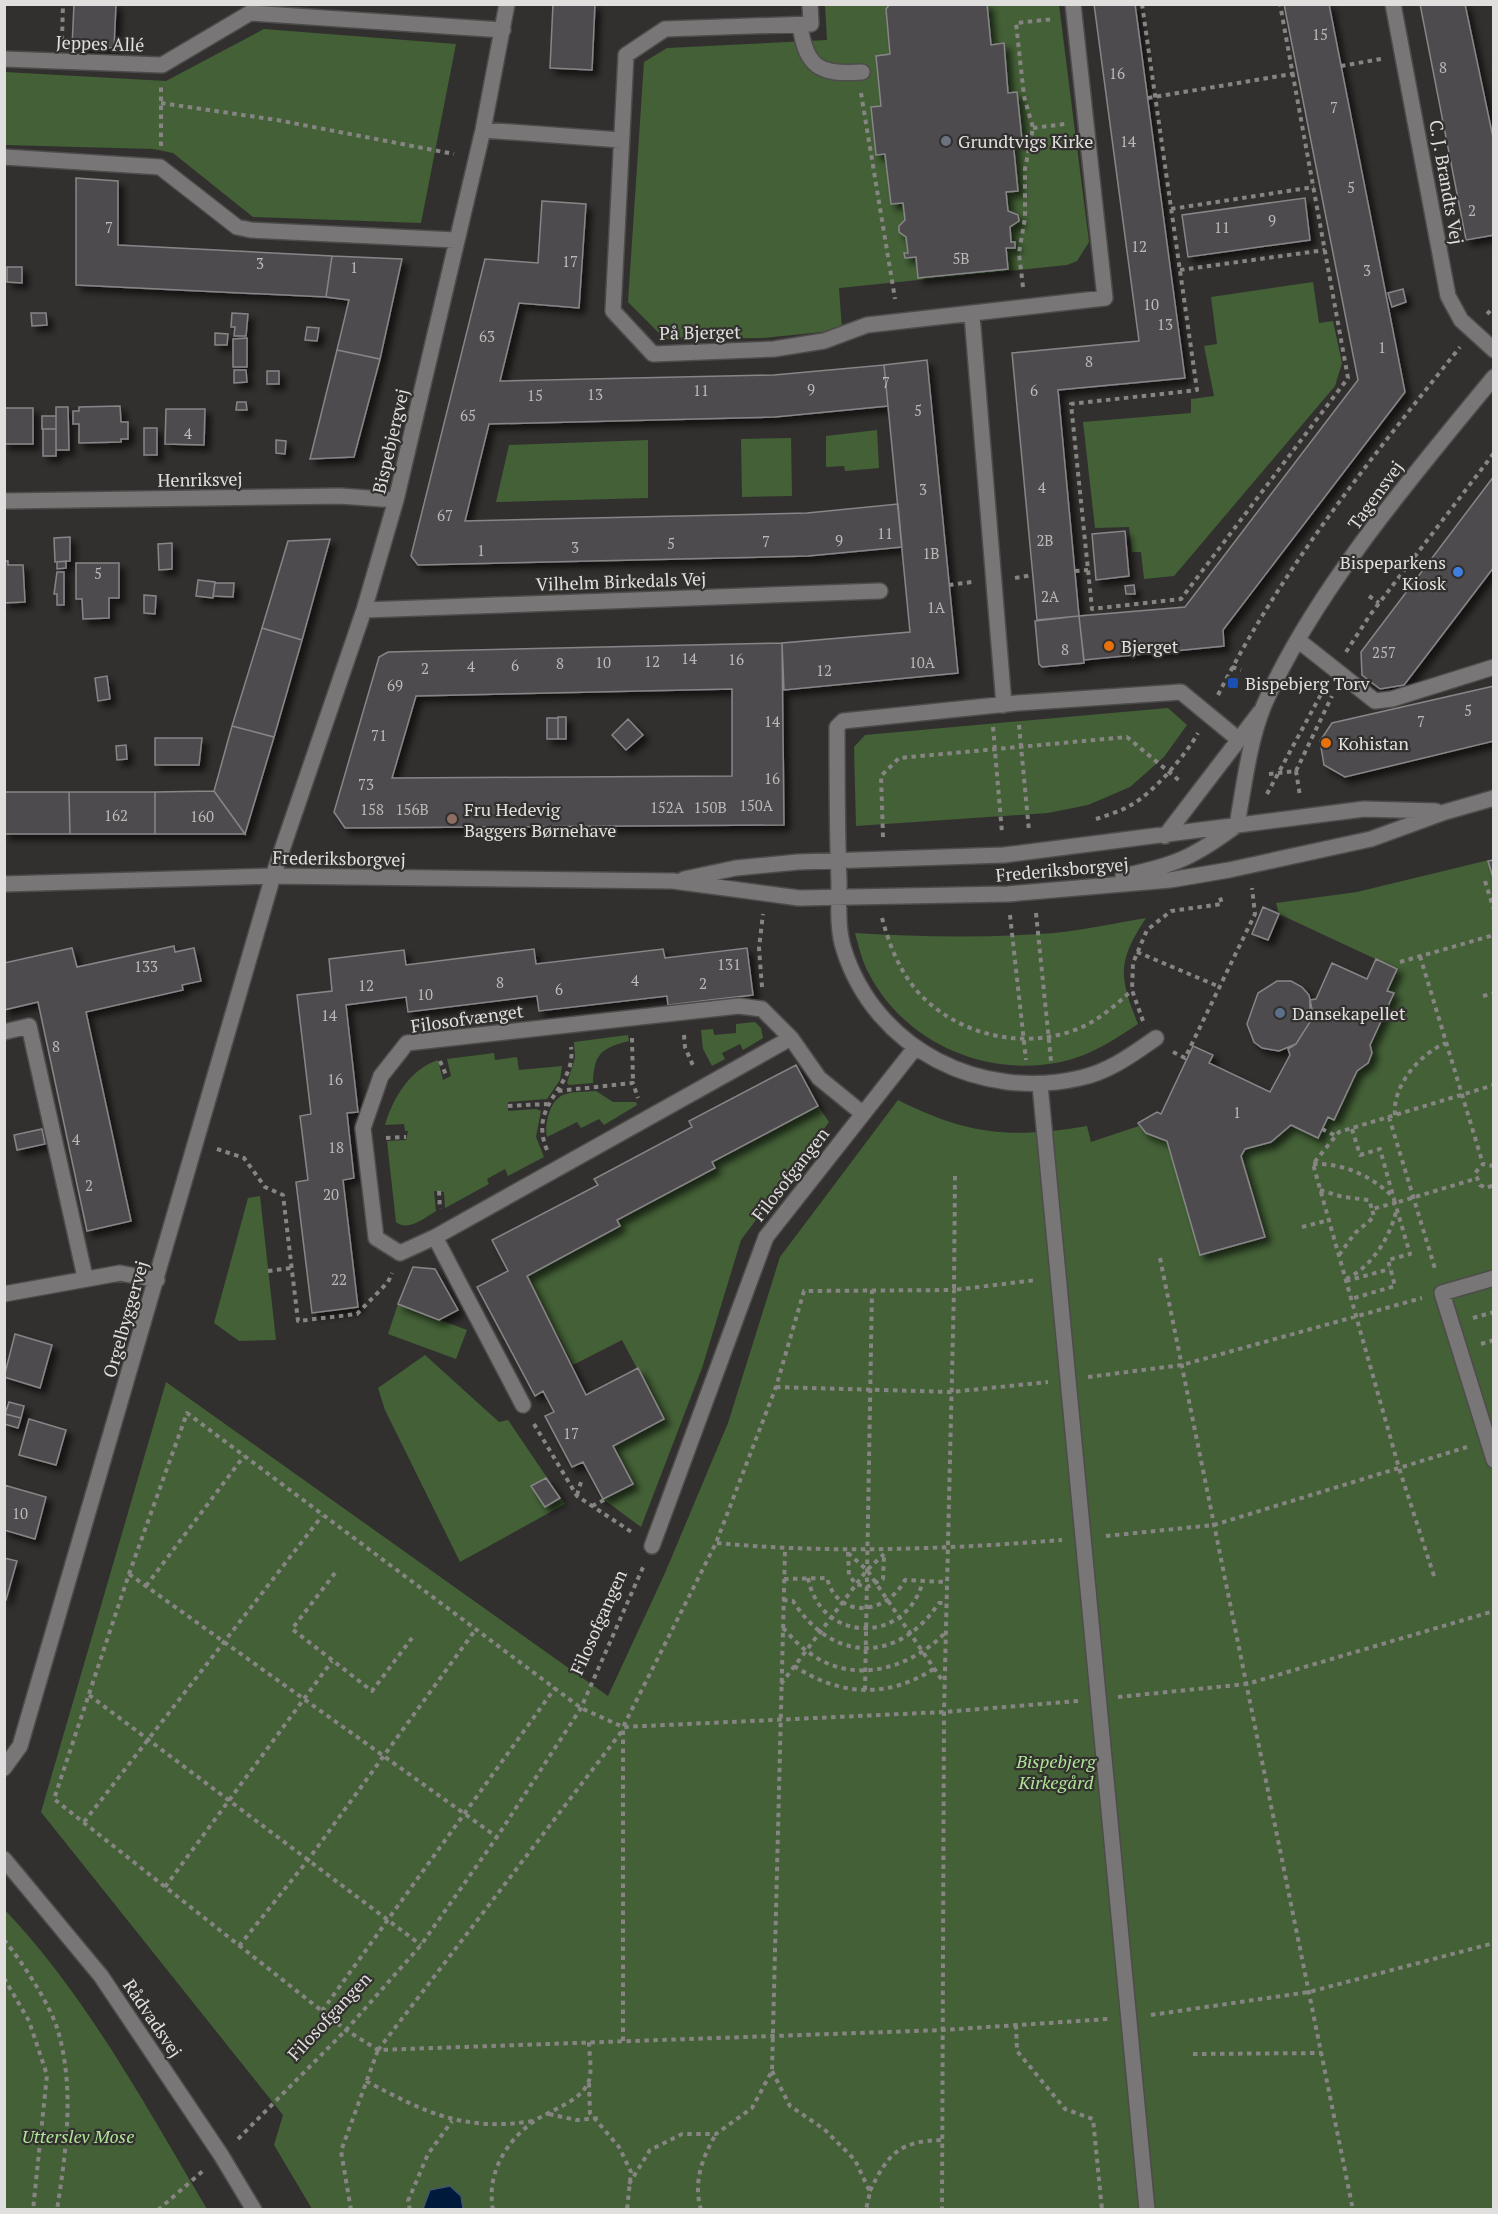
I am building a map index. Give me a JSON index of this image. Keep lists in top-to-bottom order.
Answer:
{
  "streets": {
    "street": [
      "Jeppes Allé",
      "C. J. Brandts Vej",
      "På Bjerget",
      "Bispebjergvej",
      "Henriksvej",
      "Tagensvej",
      "Vilhelm Birkedals Vej",
      "Frederiksborgvej",
      "Filosofvænget",
      "Filosofgangen",
      "Orgelbyggervej",
      "Rådvadsvej"
    ]
  },
  "crossings": [
    ["Jeppes Allé", "Bispebjergvej"],
    ["Bispebjergvej", "Henriksvej"],
    ["Bispebjergvej", "Vilhelm Birkedals Vej"],
    ["Bispebjergvej", "Frederiksborgvej"],
    ["Bispebjergvej", "Orgelbyggervej"],
    ["Tagensvej", "Frederiksborgvej"],
    ["Frederiksborgvej", "Orgelbyggervej"],
    ["Filosofgangen", "Rådvadsvej"]
  ],
  "parks": ["Bispebjerg Kirkegård", "Utterslev Mose"],
  "places": {
    "other": [
      "Grundtvigs Kirke",
      "Bispeparkens Kiosk",
      "Bjerget",
      "Kohistan",
      "Fru Hedevig Baggers Børnehave",
      "Dansekapellet"
    ],
    "transit": ["Bispebjerg Torv"]
  },
  "house_numbers": [
    "15",
    "8",
    "16",
    "7",
    "14",
    "5",
    "2",
    "9",
    "7",
    "11",
    "12",
    "5B",
    "17",
    "3",
    "1",
    "3",
    "10",
    "13",
    "63",
    "1",
    "8",
    "7",
    "9",
    "11",
    "6",
    "13",
    "15",
    "5",
    "65",
    "4",
    "4",
    "3",
    "67",
    "11",
    "9",
    "2B",
    "7",
    "5",
    "3",
    "1",
    "1B",
    "5",
    "2A",
    "1A",
    "8",
    "257",
    "14",
    "16",
    "12",
    "10",
    "10A",
    "8",
    "6",
    "4",
    "2",
    "12",
    "69",
    "5",
    "14",
    "7",
    "71",
    "16",
    "73",
    "150A",
    "152A",
    "150B",
    "158",
    "156B",
    "162",
    "160",
    "131",
    "133",
    "4",
    "8",
    "2",
    "12",
    "6",
    "10",
    "14",
    "8",
    "16",
    "1",
    "4",
    "18",
    "2",
    "20",
    "22",
    "17",
    "10"
  ]
}
